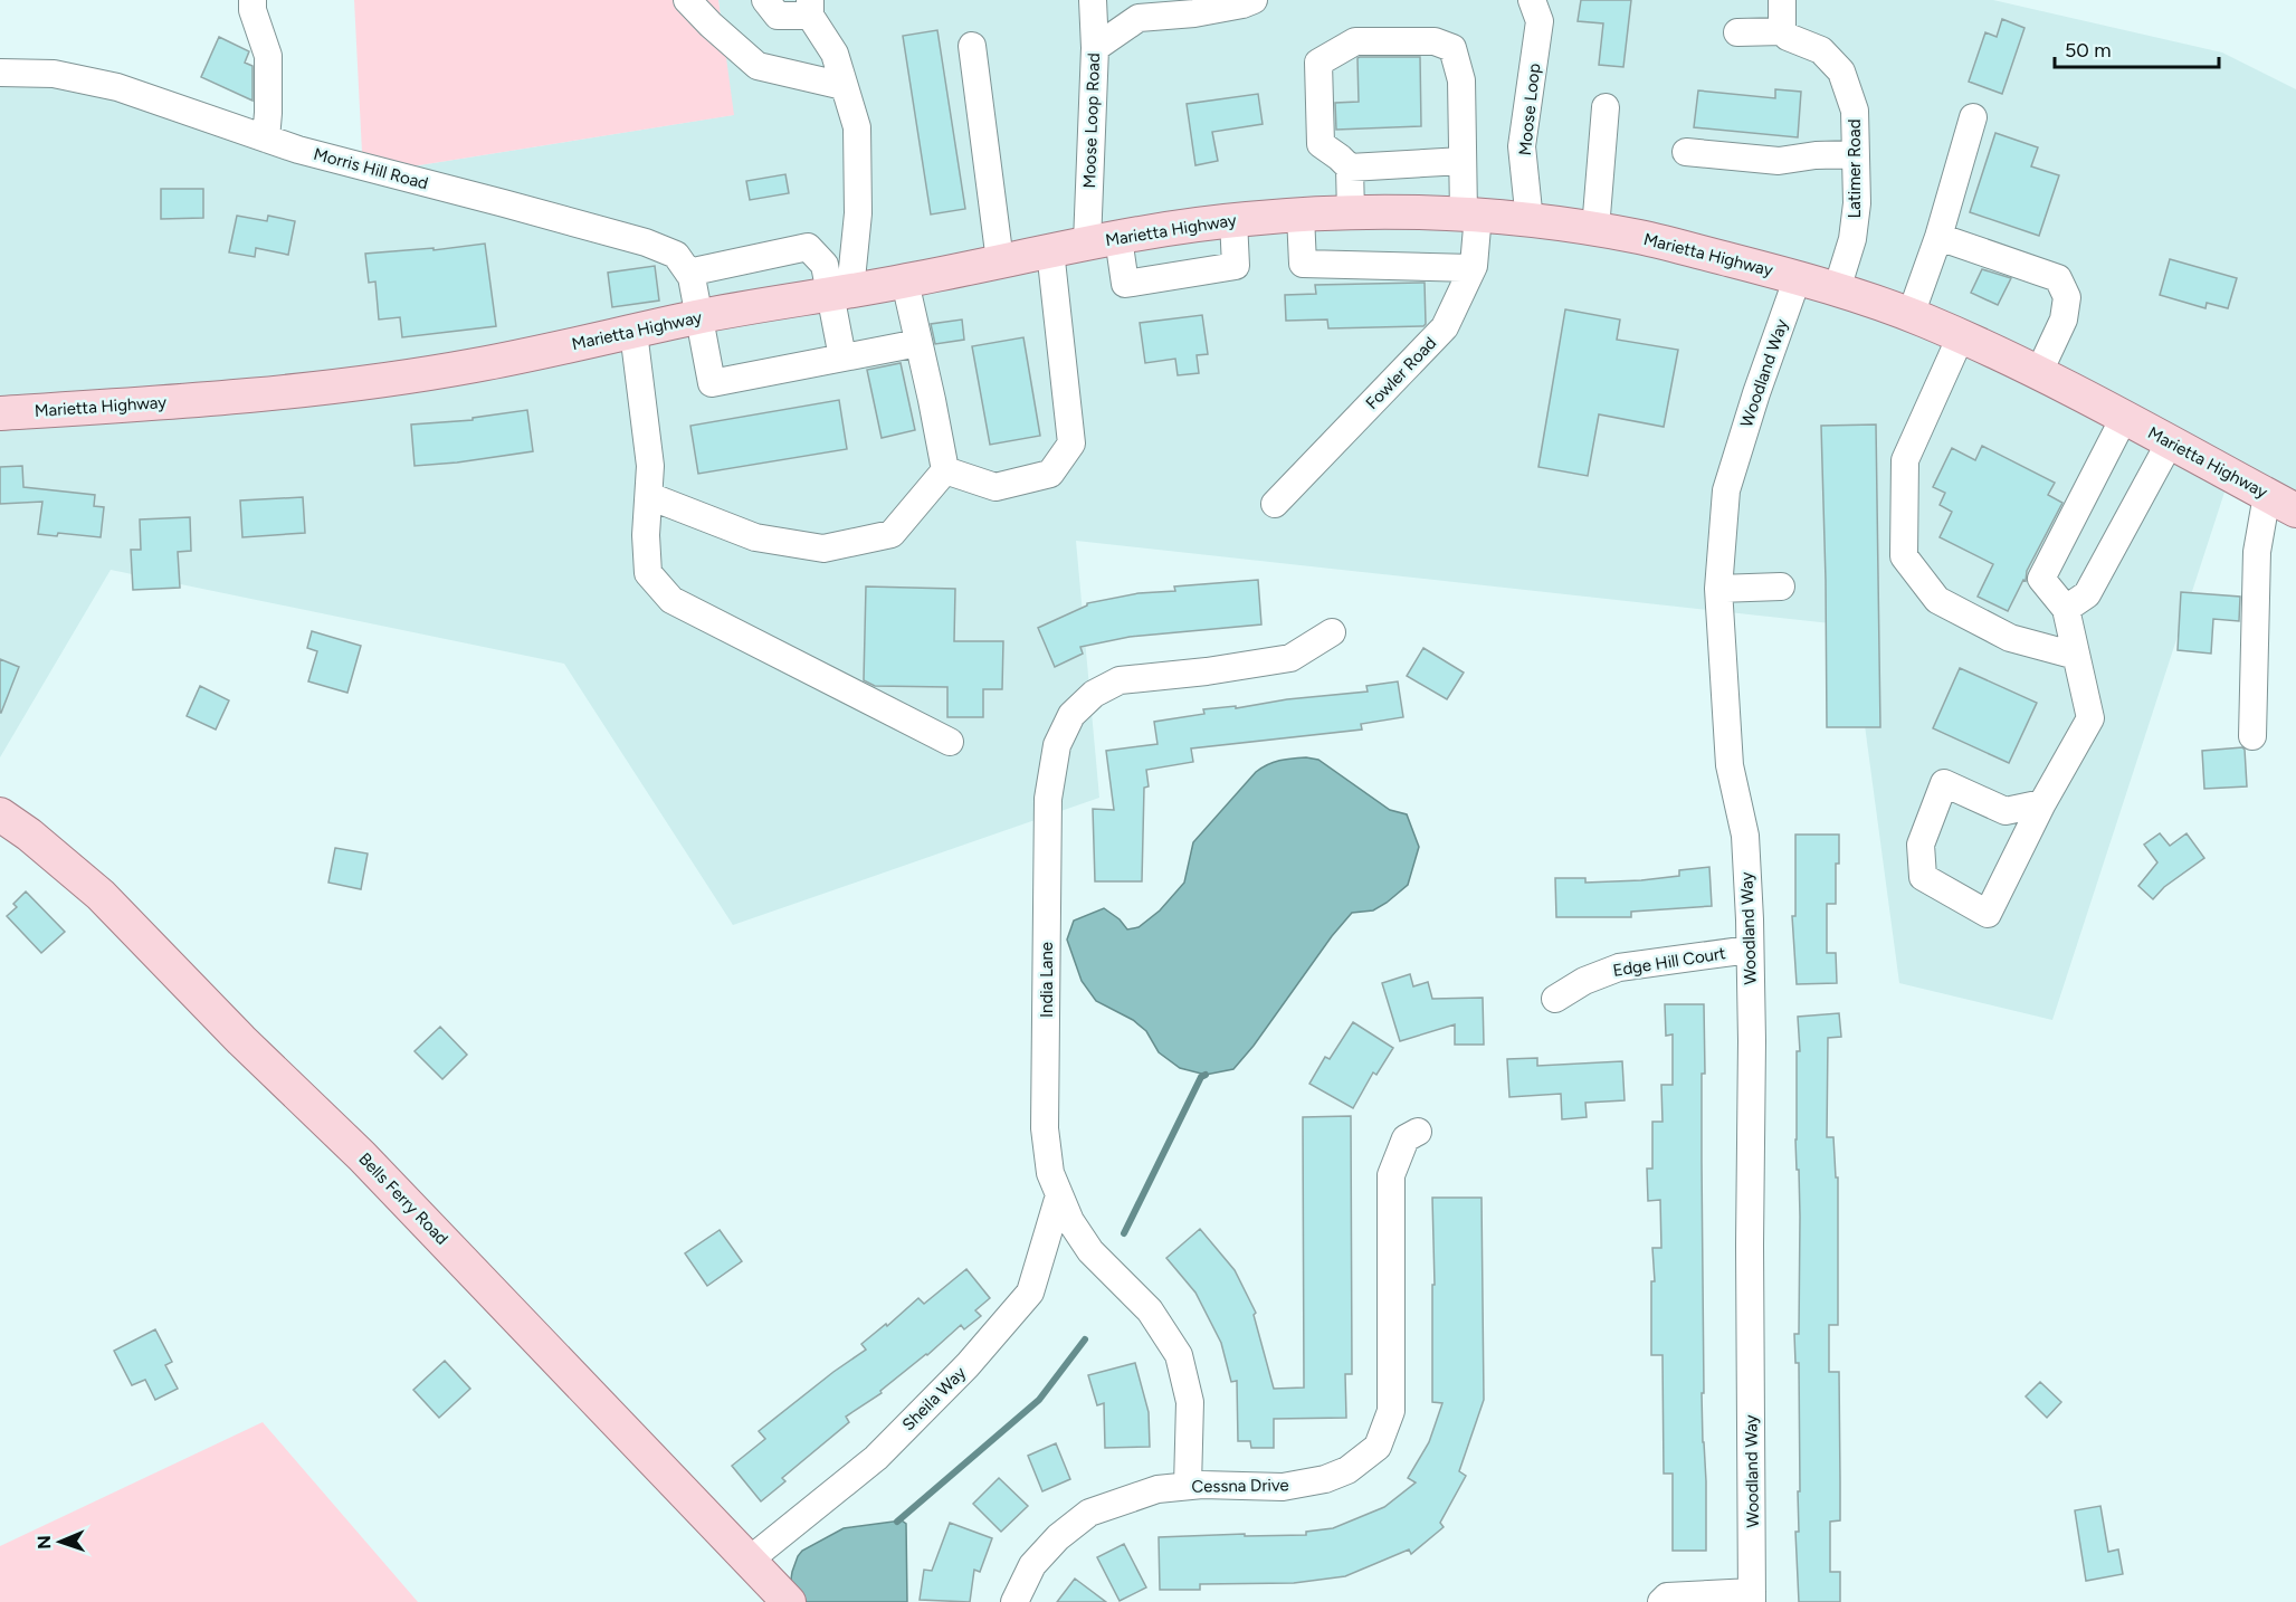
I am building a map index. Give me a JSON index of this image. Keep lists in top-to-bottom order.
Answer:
{
  "streets": {
    "main road": ["Marietta Highway", "Bells Ferry Road"],
    "street": [
      "Moose Loop",
      "Moose Loop Road",
      "Morris Hill Road",
      "Latimer Road",
      "Fowler Road",
      "Woodland Way",
      "Edge Hill Court",
      "India Lane",
      "Sheila Way",
      "Cessna Drive"
    ]
  },
  "crossings": [
    ["Moose Loop", "Marietta Highway"],
    ["Moose Loop Road", "Marietta Highway"],
    ["Morris Hill Road", "Marietta Highway"],
    ["Latimer Road", "Marietta Highway"],
    ["Marietta Highway", "Fowler Road"],
    ["Marietta Highway", "Woodland Way"],
    ["Woodland Way", "Edge Hill Court"],
    ["India Lane", "Sheila Way"],
    ["India Lane", "Cessna Drive"],
    ["Bells Ferry Road", "Sheila Way"]
  ],
  "scale_bar": "50 m",
  "north": "left"
}
